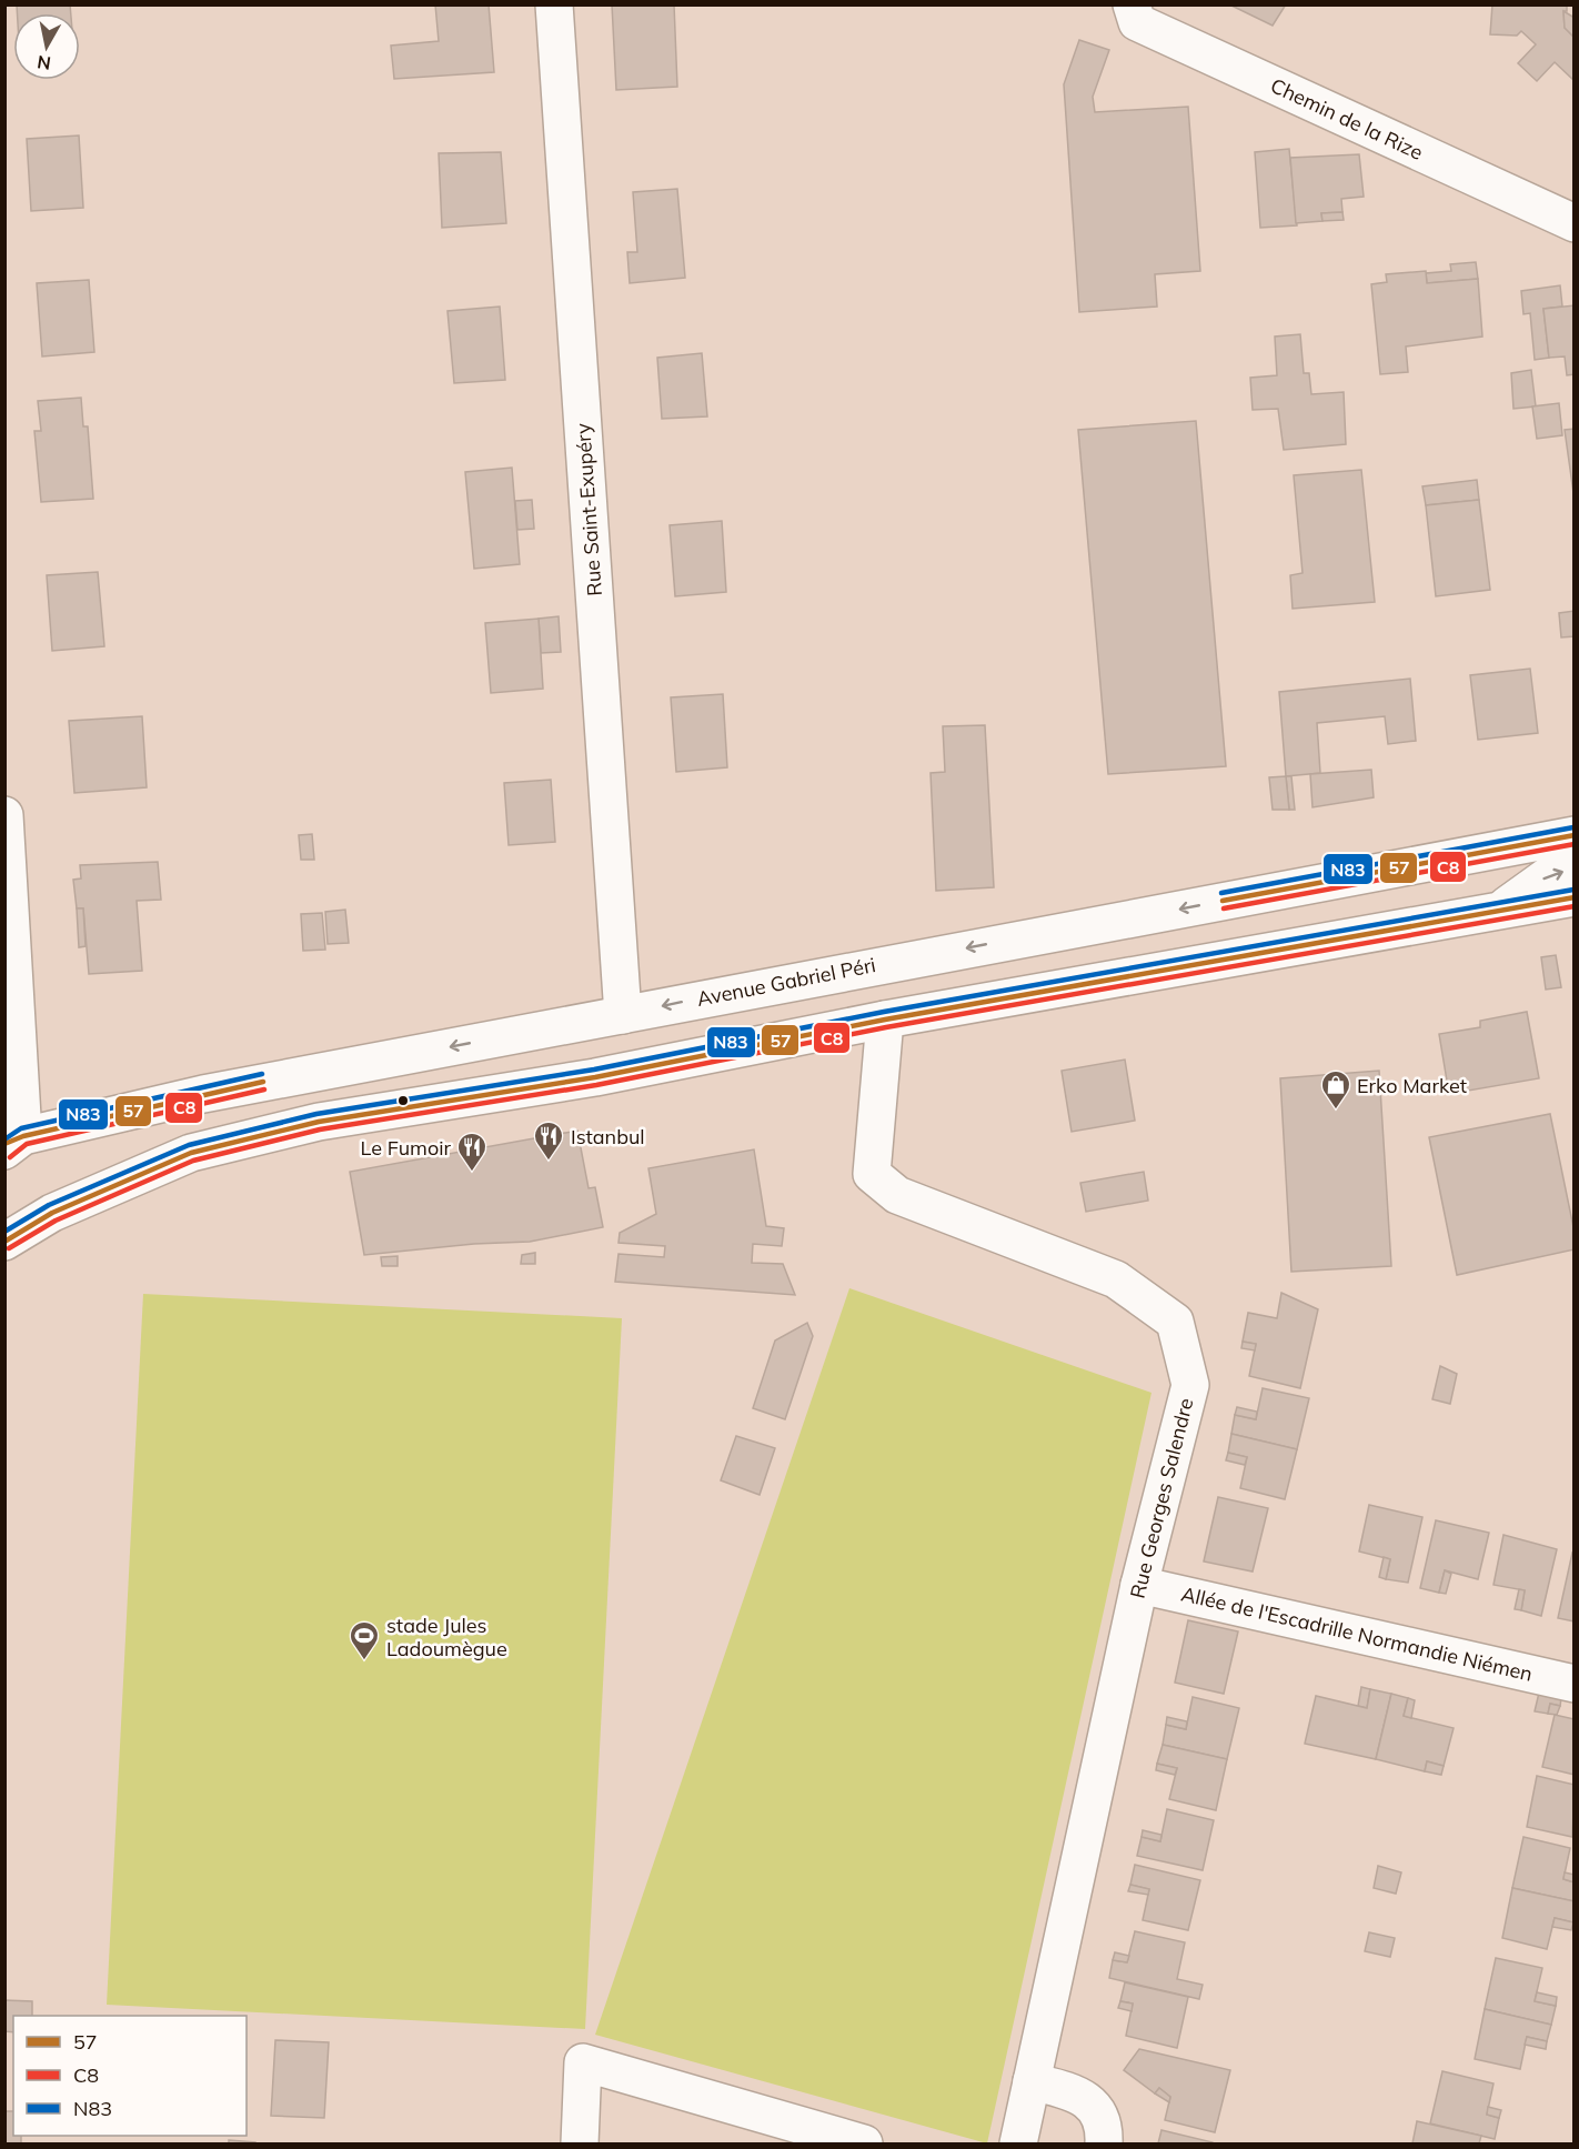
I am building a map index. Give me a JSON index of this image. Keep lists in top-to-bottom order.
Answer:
{
  "streets": {
    "street": [
      "Chemin de la Rize",
      "Rue Saint-Exupéry",
      "Avenue Gabriel Péri",
      "Rue Georges Salendre",
      "Allée de l'Escadrille Normandie Niémen"
    ]
  },
  "crossings": [
    ["Rue Saint-Exupéry", "Avenue Gabriel Péri"],
    ["Rue Georges Salendre", "Allée de l'Escadrille Normandie Niémen"]
  ],
  "places": {
    "shop": ["Erko Market"],
    "restaurant": ["Istanbul", "Le Fumoir"],
    "sports": ["stade Jules Ladoumègue"]
  },
  "lines": ["transit line N83", "transit line 57", "transit line C8"],
  "legend": ["57", "C8", "N83"],
  "north": "bottom"
}
